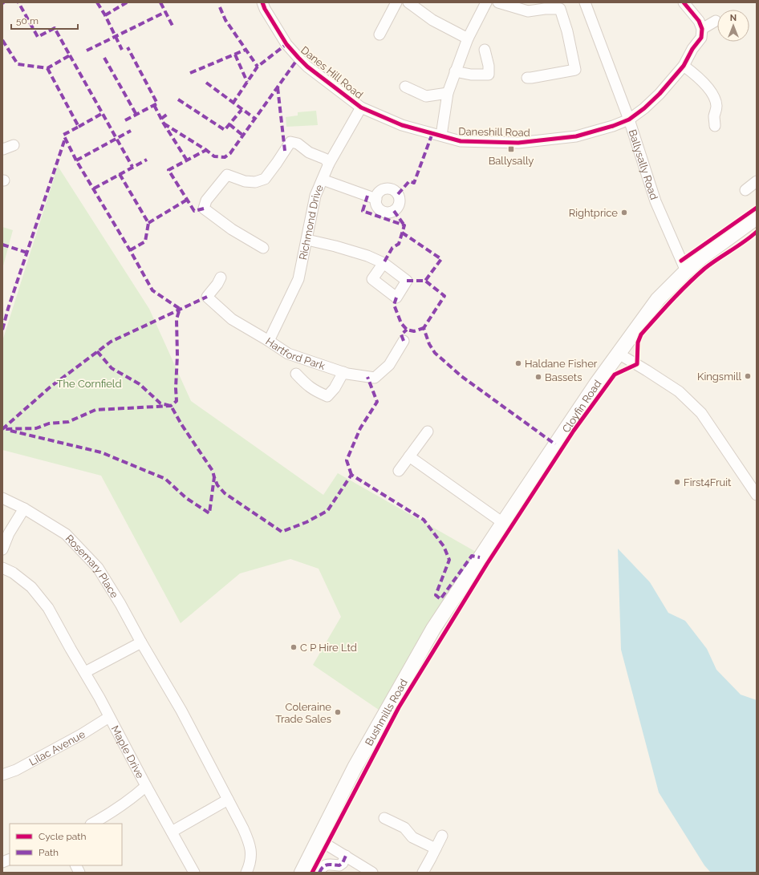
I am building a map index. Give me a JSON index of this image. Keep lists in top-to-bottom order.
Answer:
{
  "streets": {
    "main road": ["Cloyfin Road", "Bushmills Road"],
    "street": [
      "Danes Hill Road",
      "Daneshill Road",
      "Ballysally Road",
      "Richmond Drive",
      "Hartford Park",
      "Rosemary Place",
      "Lilac Avenue",
      "Maple Drive"
    ]
  },
  "crossings": [
    ["Danes Hill Road", "Daneshill Road"],
    ["Danes Hill Road", "Richmond Drive"],
    ["Daneshill Road", "Ballysally Road"],
    ["Daneshill Road", "Richmond Drive"],
    ["Ballysally Road", "Cloyfin Road"],
    ["Richmond Drive", "Hartford Park"],
    ["Cloyfin Road", "Bushmills Road"],
    ["Lilac Avenue", "Maple Drive"]
  ],
  "parks": ["The Cornfield"],
  "places": {
    "transit": ["Ballysally"],
    "other": [
      "Rightprice",
      "Haldane Fisher",
      "Kingsmill",
      "Bassets",
      "First4Fruit",
      "C P Hire Ltd",
      "Coleraine Trade Sales"
    ]
  },
  "legend": ["Cycle path", "Path"],
  "scale_bar": "50 m",
  "north": "top"
}
